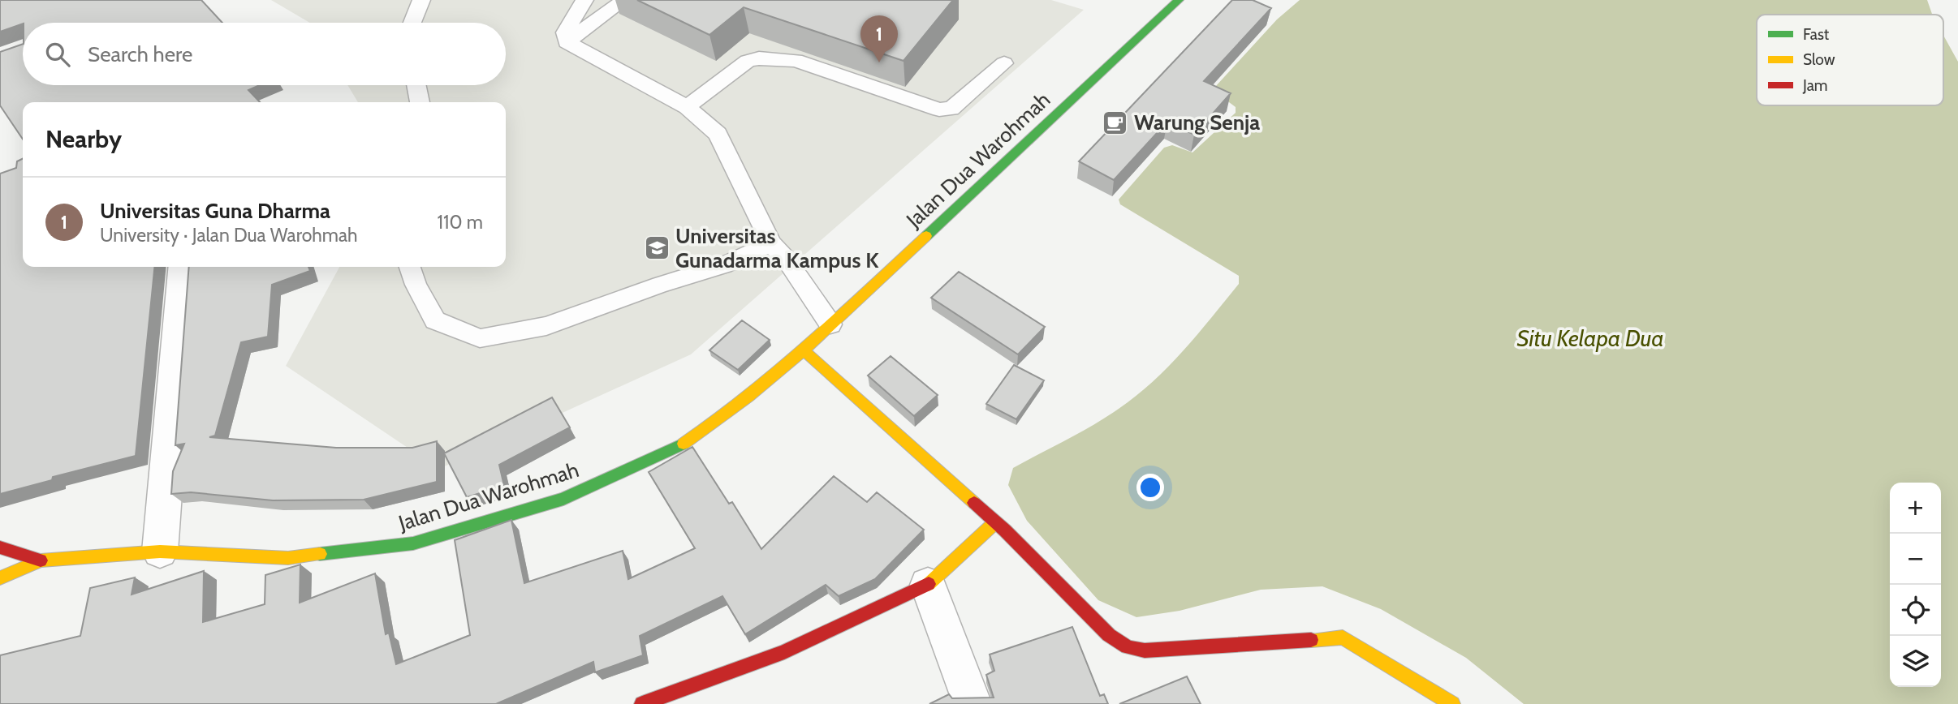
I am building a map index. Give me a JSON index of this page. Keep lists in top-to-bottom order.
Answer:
{
  "streets": {
    "street": ["Jalan Dua Warohmah"]
  },
  "water": ["Situ Kelapa Dua"],
  "places": {
    "cafe": ["Warung Senja"],
    "school or university": ["Universitas Gunadarma Kampus K"]
  },
  "legend": ["Fast", "Slow", "Jam"],
  "page": {
    "pins": "1",
    "search": "Search here",
    "heading": "Nearby",
    "list": [
      {
        "mark": "1",
        "name": "Universitas Guna Dharma",
        "note": "University · Jalan Dua Warohmah",
        "value": "110 m"
      }
    ],
    "map_buttons": ["+", "−"]
  }
}
